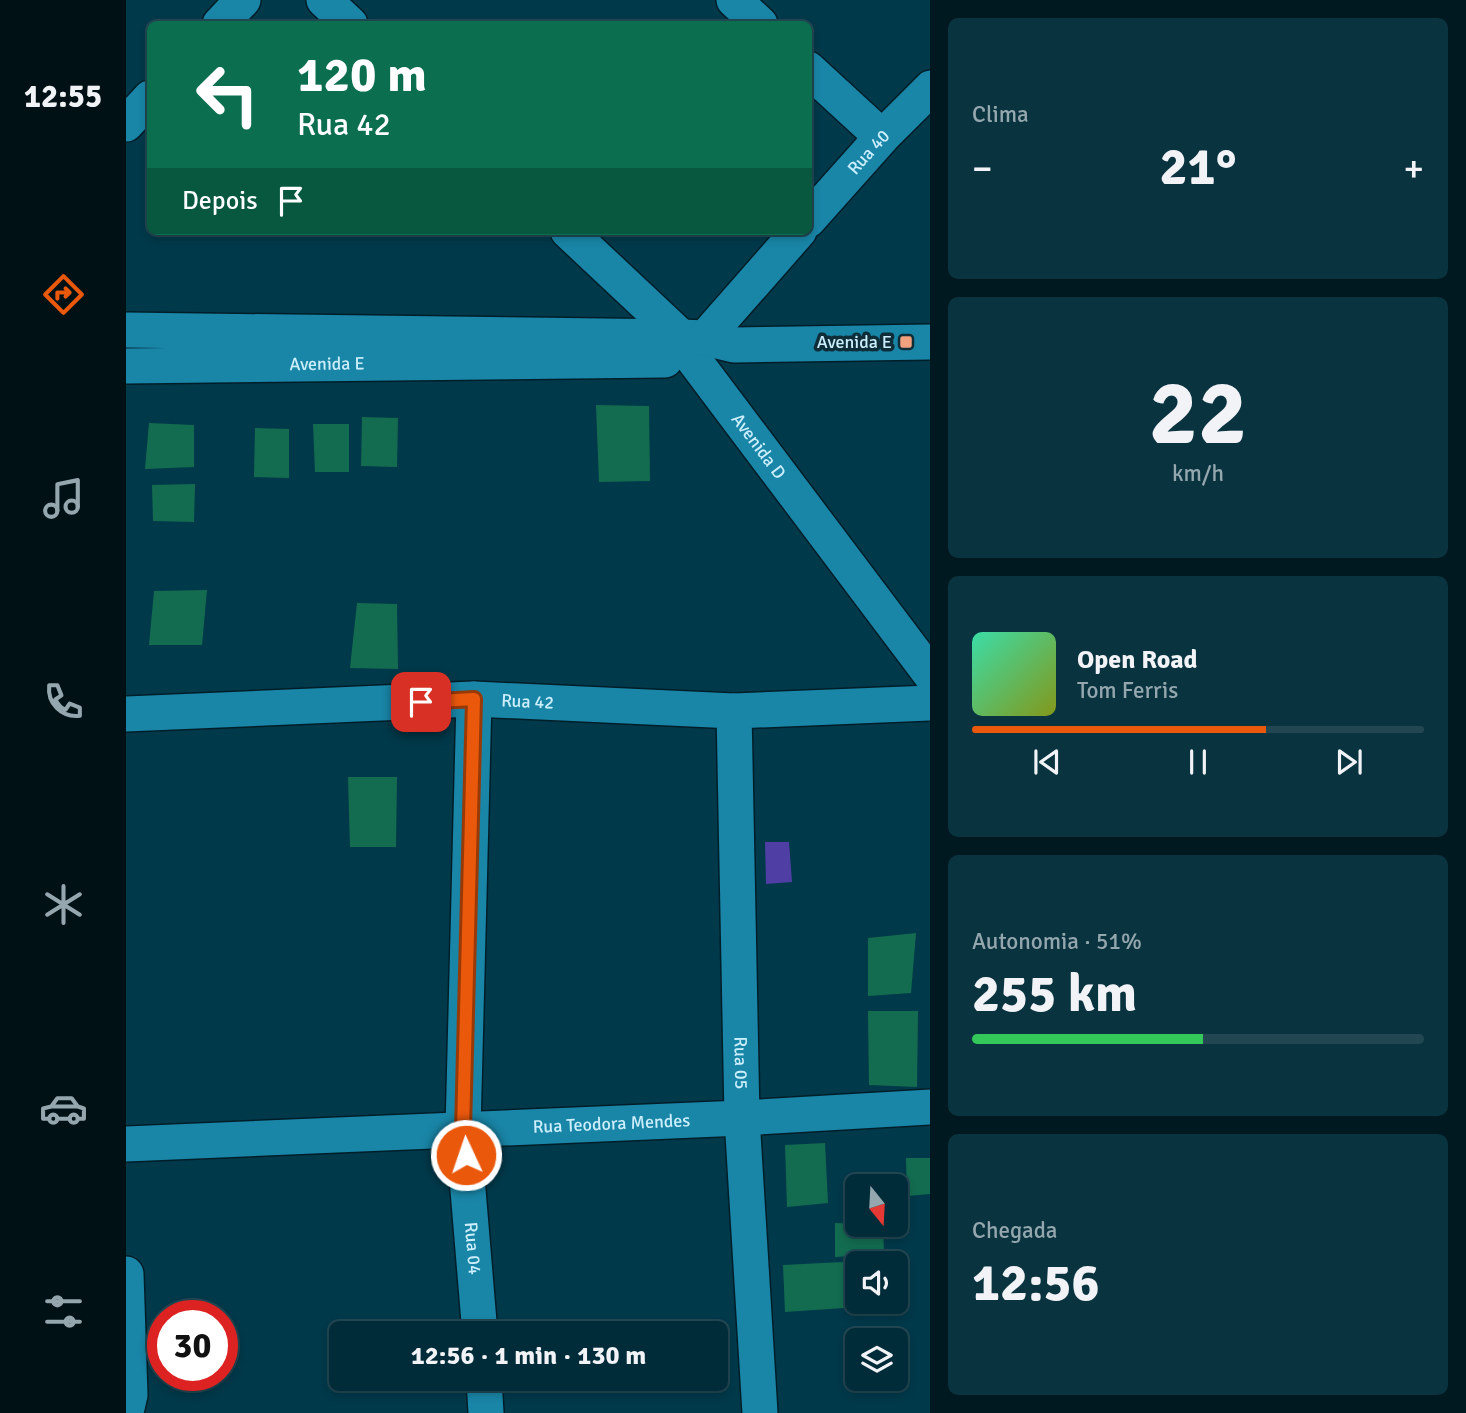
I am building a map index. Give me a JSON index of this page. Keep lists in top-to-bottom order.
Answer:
{
  "streets": {
    "street": [
      "Rua 40",
      "Avenida E",
      "Avenida D",
      "Rua 42",
      "Rua 05",
      "Rua Teodora Mendes",
      "Rua 04"
    ]
  },
  "crossings": [
    ["Avenida E", "Avenida D"],
    ["Rua 42", "Rua 05"],
    ["Rua 42", "Rua 04"],
    ["Rua 05", "Rua Teodora Mendes"],
    ["Rua Teodora Mendes", "Rua 04"]
  ],
  "places": {
    "transit": ["Avenida E"]
  },
  "north": "bottom",
  "page": {
    "tabs": "12:55",
    "tile": [
      "Clima",
      ["22", "km/h"],
      ["Autonomia · 51%", "255 km"],
      ["Chegada", "12:56"]
    ],
    "turn": ["120 m", "Rua 42"],
    "heat": ["−", "21°", "+"],
    "then": "Depois",
    "song": ["Open Road", "Tom Ferris"],
    "limit": "30",
    "trip": "12:56 · 1 min · 130 m"
  }
}
